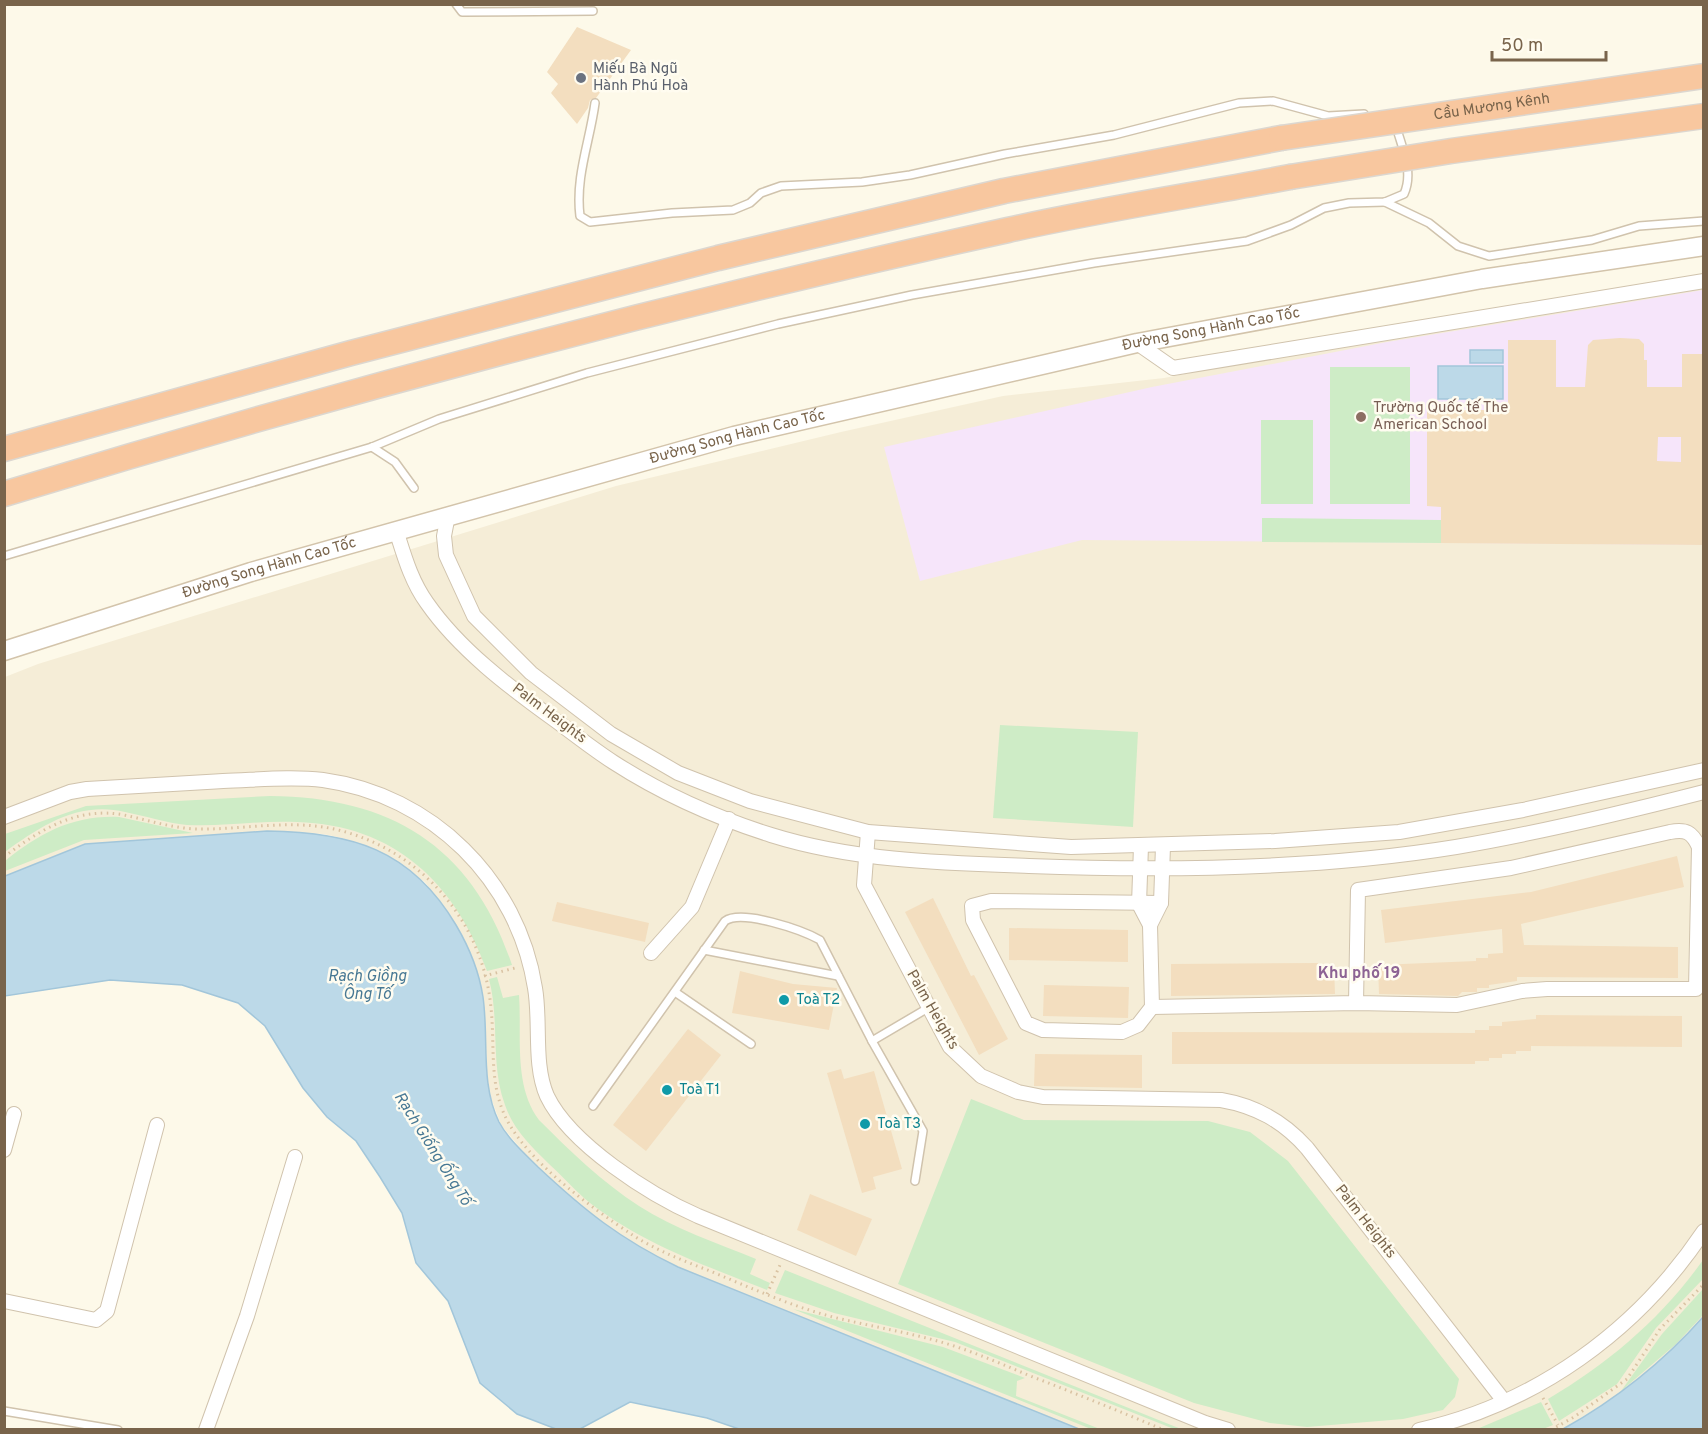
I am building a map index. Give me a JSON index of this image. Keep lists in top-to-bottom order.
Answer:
{
  "streets": {
    "highway": ["Cầu Mương Kênh"],
    "main road": ["Đường Song Hành Cao Tốc"],
    "street": ["Palm Heights"]
  },
  "crossings": [
    ["Đường Song Hành Cao Tốc", "Palm Heights"]
  ],
  "districts": ["Khu phố 19"],
  "water": ["Rạch Giồng Ông Tố", "Rạch Giống Ống Tố"],
  "places": [
    "Miếu Bà Ngũ Hành Phú Hoà",
    "Trường Quốc tế The American School",
    "Toà T2",
    "Toà T1",
    "Toà T3"
  ],
  "scale_bar": "50 m"
}
